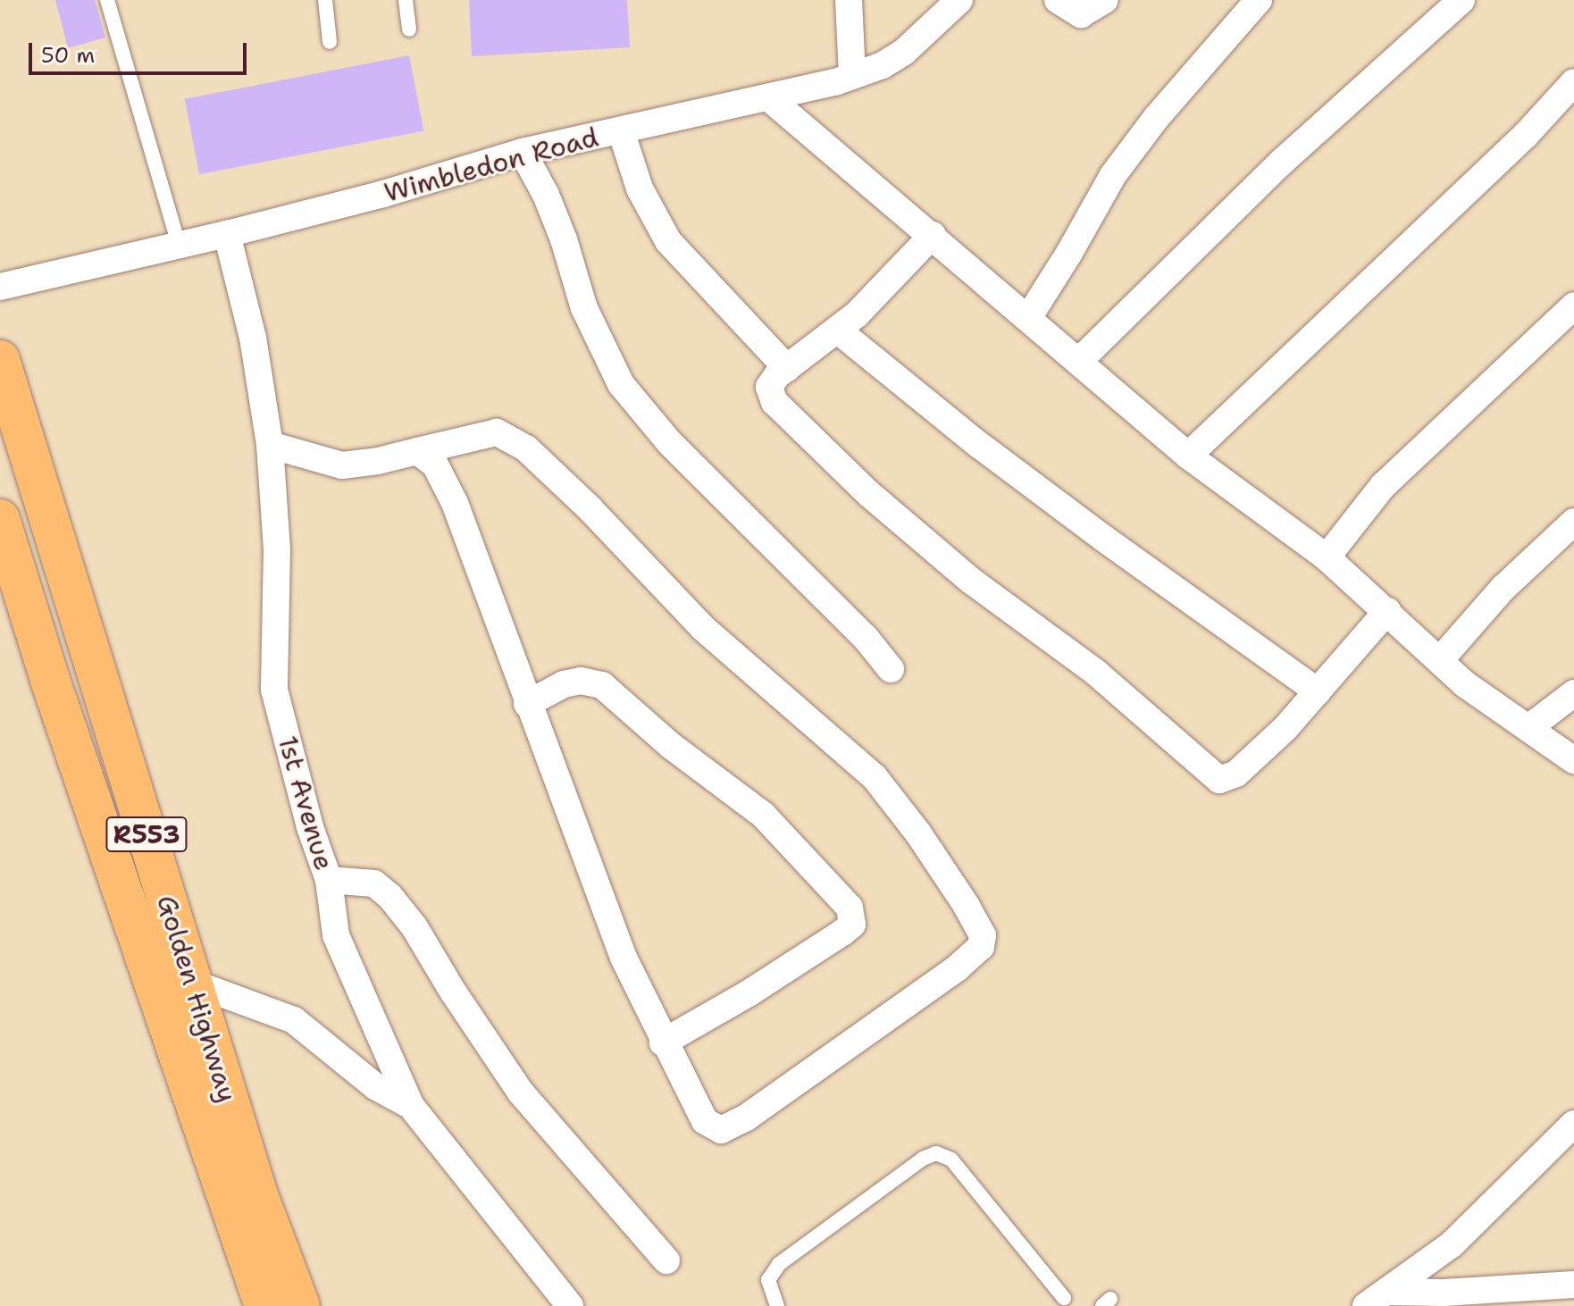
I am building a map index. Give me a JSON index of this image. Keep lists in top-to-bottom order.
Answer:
{
  "streets": {
    "main road": ["R553", "Golden Highway"],
    "street": ["Wimbledon Road", "1st Avenue"]
  },
  "crossings": [
    ["Wimbledon Road", "1st Avenue"]
  ],
  "scale_bar": "50 m"
}
